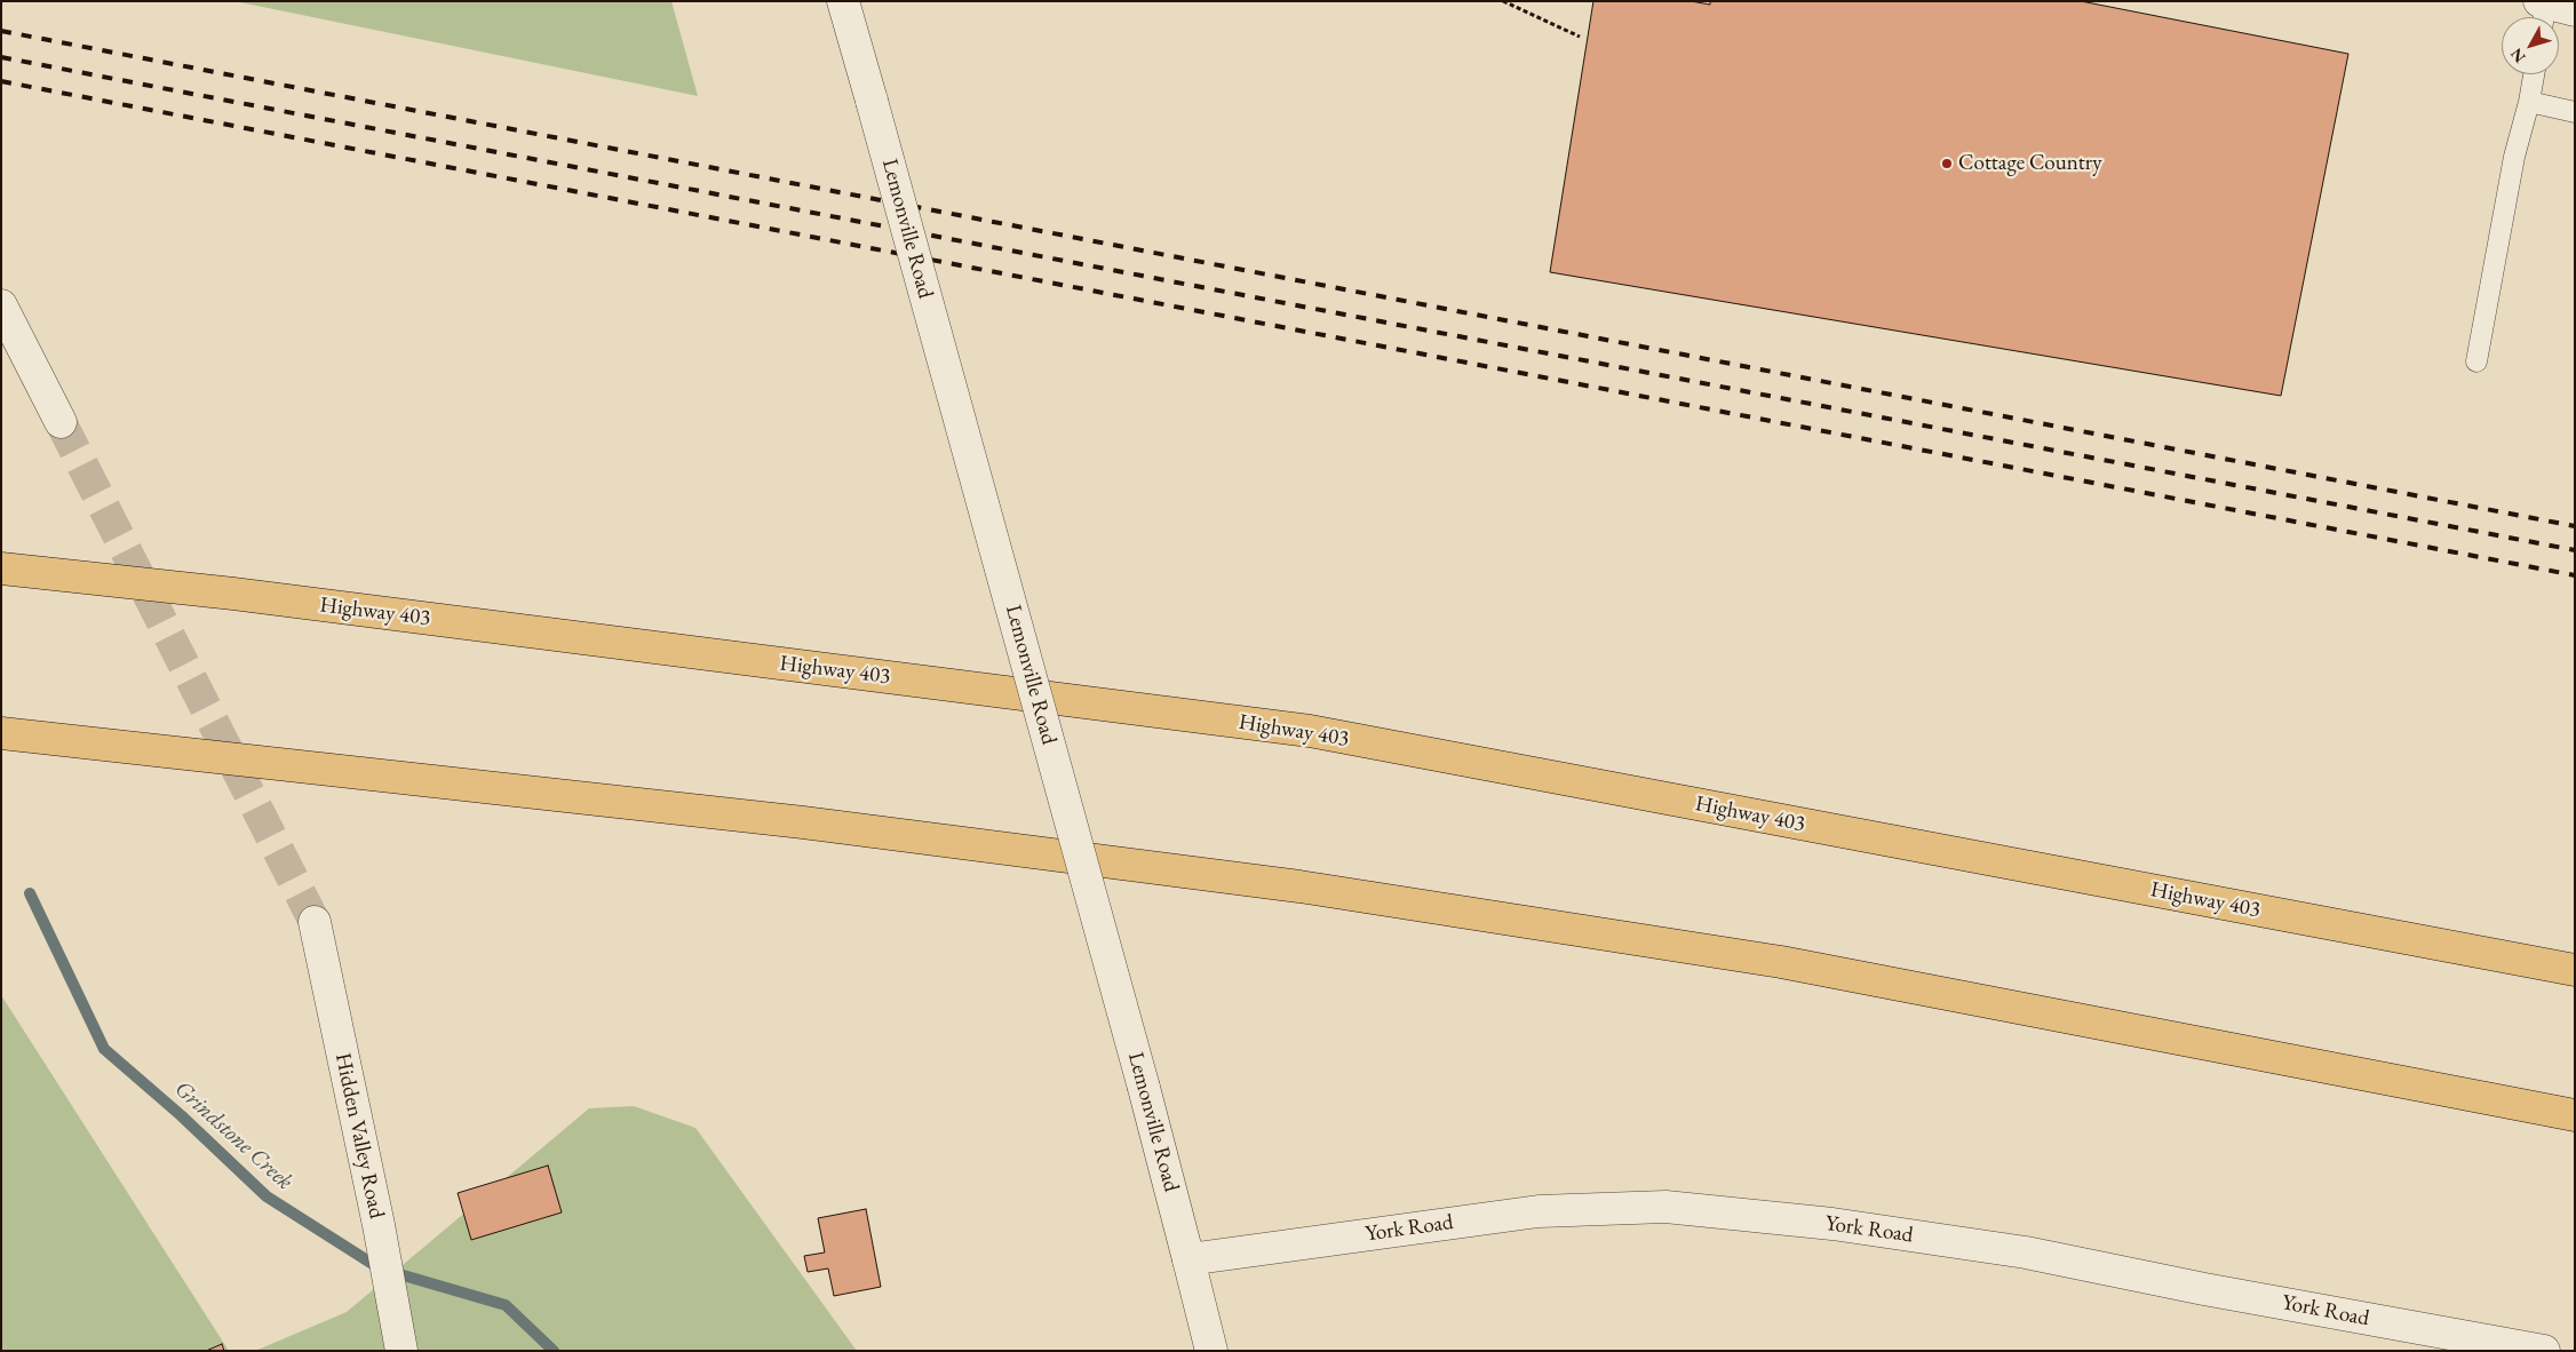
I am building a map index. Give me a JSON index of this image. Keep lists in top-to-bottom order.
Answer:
{
  "streets": {
    "highway": ["Highway 403"],
    "street": ["Lemonville Road", "Hidden Valley Road", "York Road"]
  },
  "crossings": [
    ["Lemonville Road", "York Road"]
  ],
  "water": ["Grindstone Creek"],
  "places": ["Cottage Country"],
  "north": "bottom left"
}
